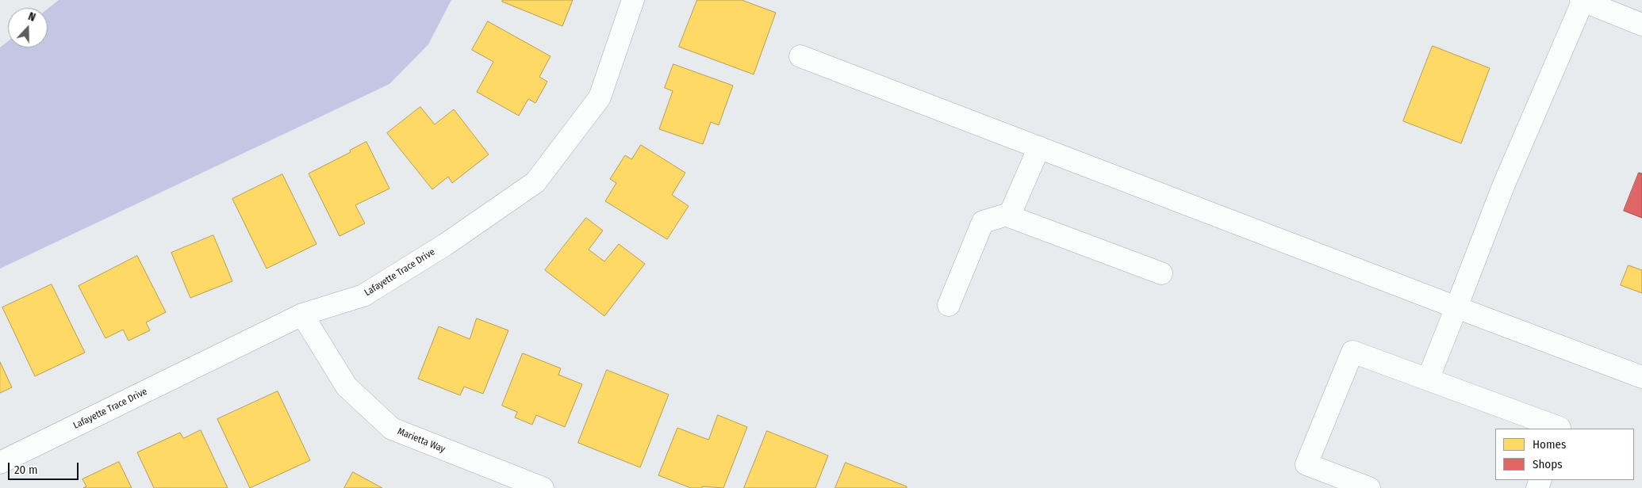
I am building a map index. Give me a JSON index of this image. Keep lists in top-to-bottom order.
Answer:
{
  "streets": {
    "street": ["Lafayette Trace Drive", "Marietta Way"]
  },
  "crossings": [
    ["Lafayette Trace Drive", "Marietta Way"]
  ],
  "legend": ["Homes", "Shops"],
  "scale_bar": "20 m",
  "north": "top"
}
